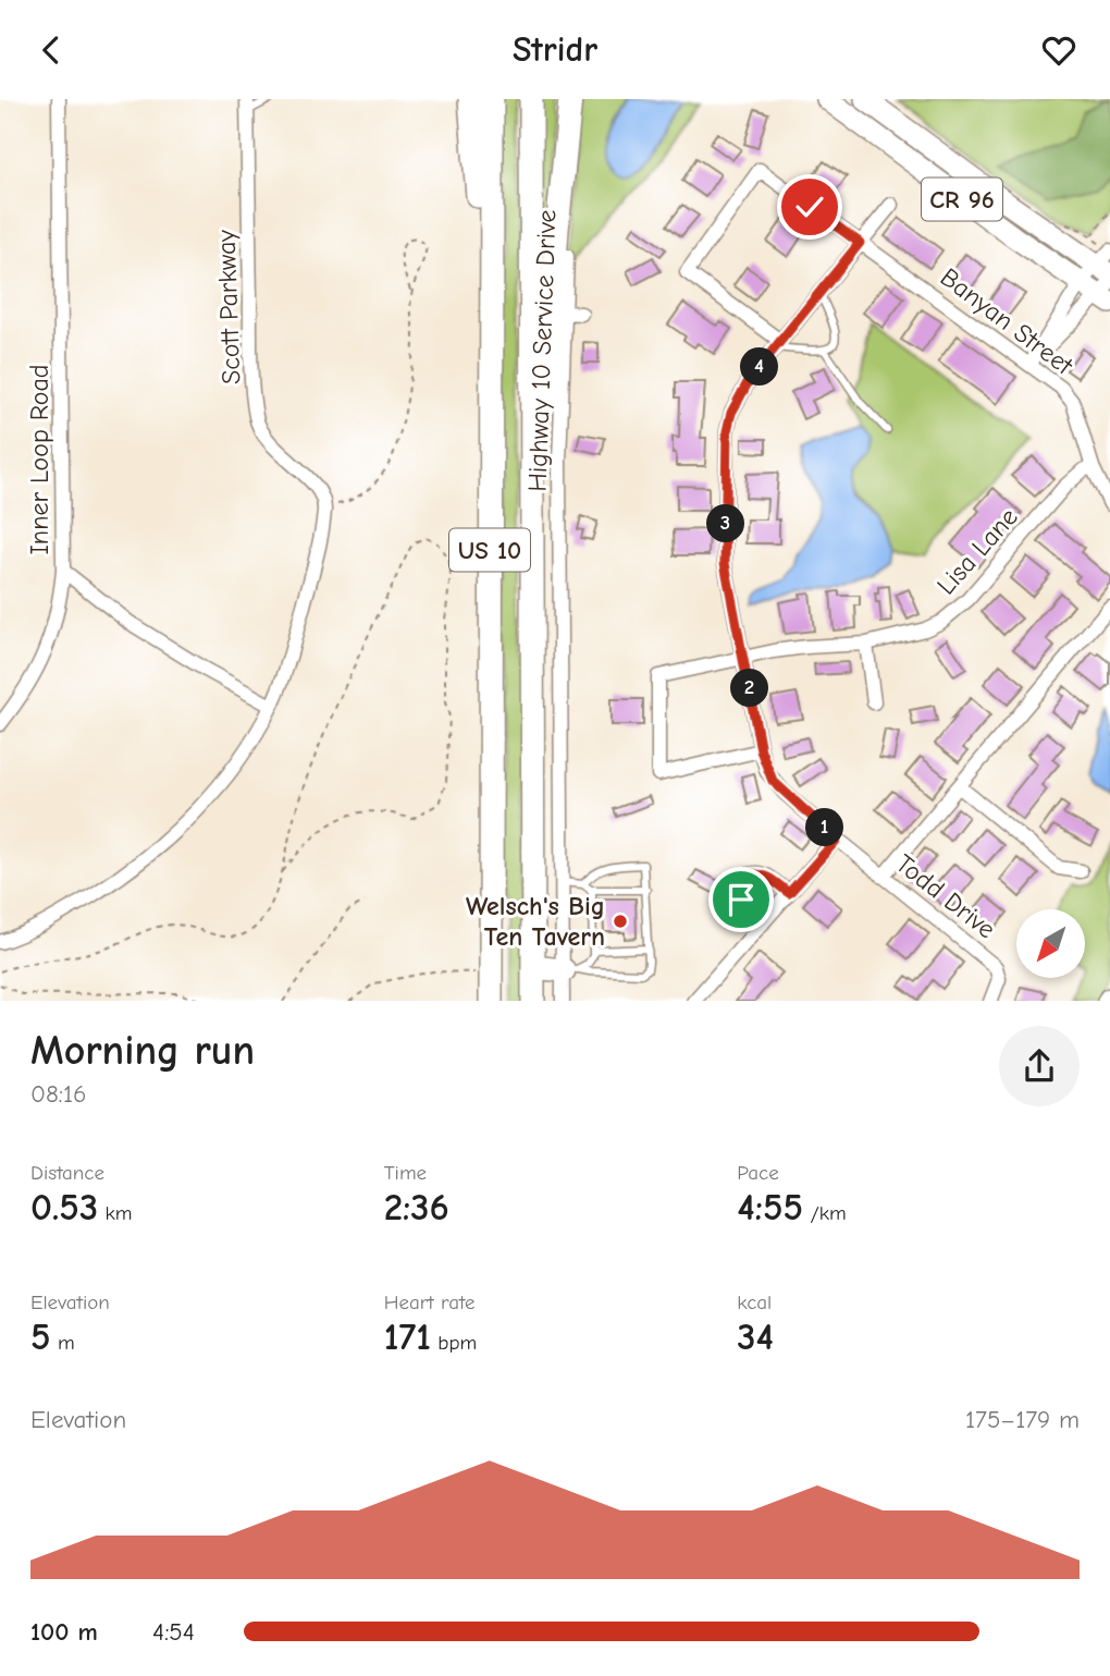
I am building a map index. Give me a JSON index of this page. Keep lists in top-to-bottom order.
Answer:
{
  "streets": {
    "highway": ["US 10"],
    "main road": ["CR 96"],
    "street": [
      "Scott Parkway",
      "Banyan Street",
      "Highway 10 Service Drive",
      "Inner Loop Road",
      "Lisa Lane",
      "Todd Drive"
    ]
  },
  "crossings": [
    ["Banyan Street", "Lisa Lane"],
    ["Banyan Street", "Todd Drive"],
    ["Lisa Lane", "Todd Drive"]
  ],
  "places": ["Welsch's Big Ten Tavern"],
  "north": "bottom left",
  "page": {
    "header": "Stridr",
    "pins": [
      "4",
      "3",
      "2",
      "1"
    ],
    "heading": ["Morning run", "08:16"],
    "stats": [
      ["Distance", "0.53 km"],
      ["Time", "2:36"],
      ["Pace", "4:55 /km"],
      ["Elevation", "5 m"],
      ["Heart rate", "171 bpm"],
      ["kcal", "34"]
    ],
    "chart": ["Elevation", "175–179 m"],
    "list": [
      {
        "name": "100 m",
        "note": "4:54"
      }
    ]
  }
}
